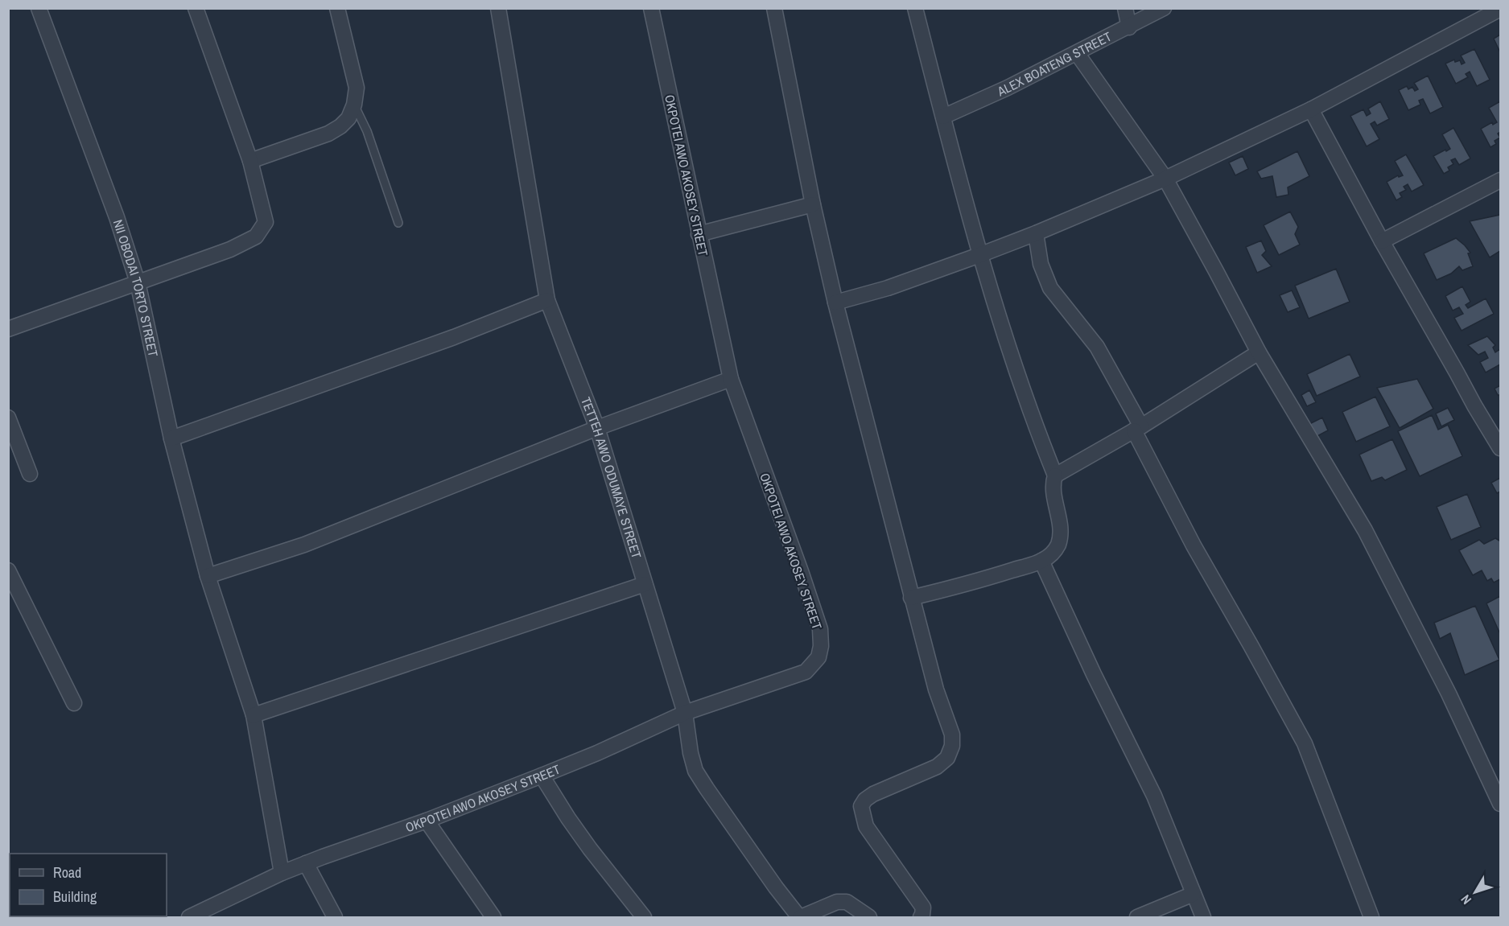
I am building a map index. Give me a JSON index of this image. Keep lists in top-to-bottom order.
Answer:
{
  "streets": {
    "street": [
      "ALEX BOATENG STREET",
      "OKPOTEI AWO AKOSEY STREET",
      "NII OBODAI TORTO STREET",
      "TETTEH AWO ODUMAYE STREET"
    ]
  },
  "crossings": [
    ["OKPOTEI AWO AKOSEY STREET", "NII OBODAI TORTO STREET"],
    ["OKPOTEI AWO AKOSEY STREET", "TETTEH AWO ODUMAYE STREET"]
  ],
  "legend": ["Road", "Building"],
  "north": "bottom left"
}
